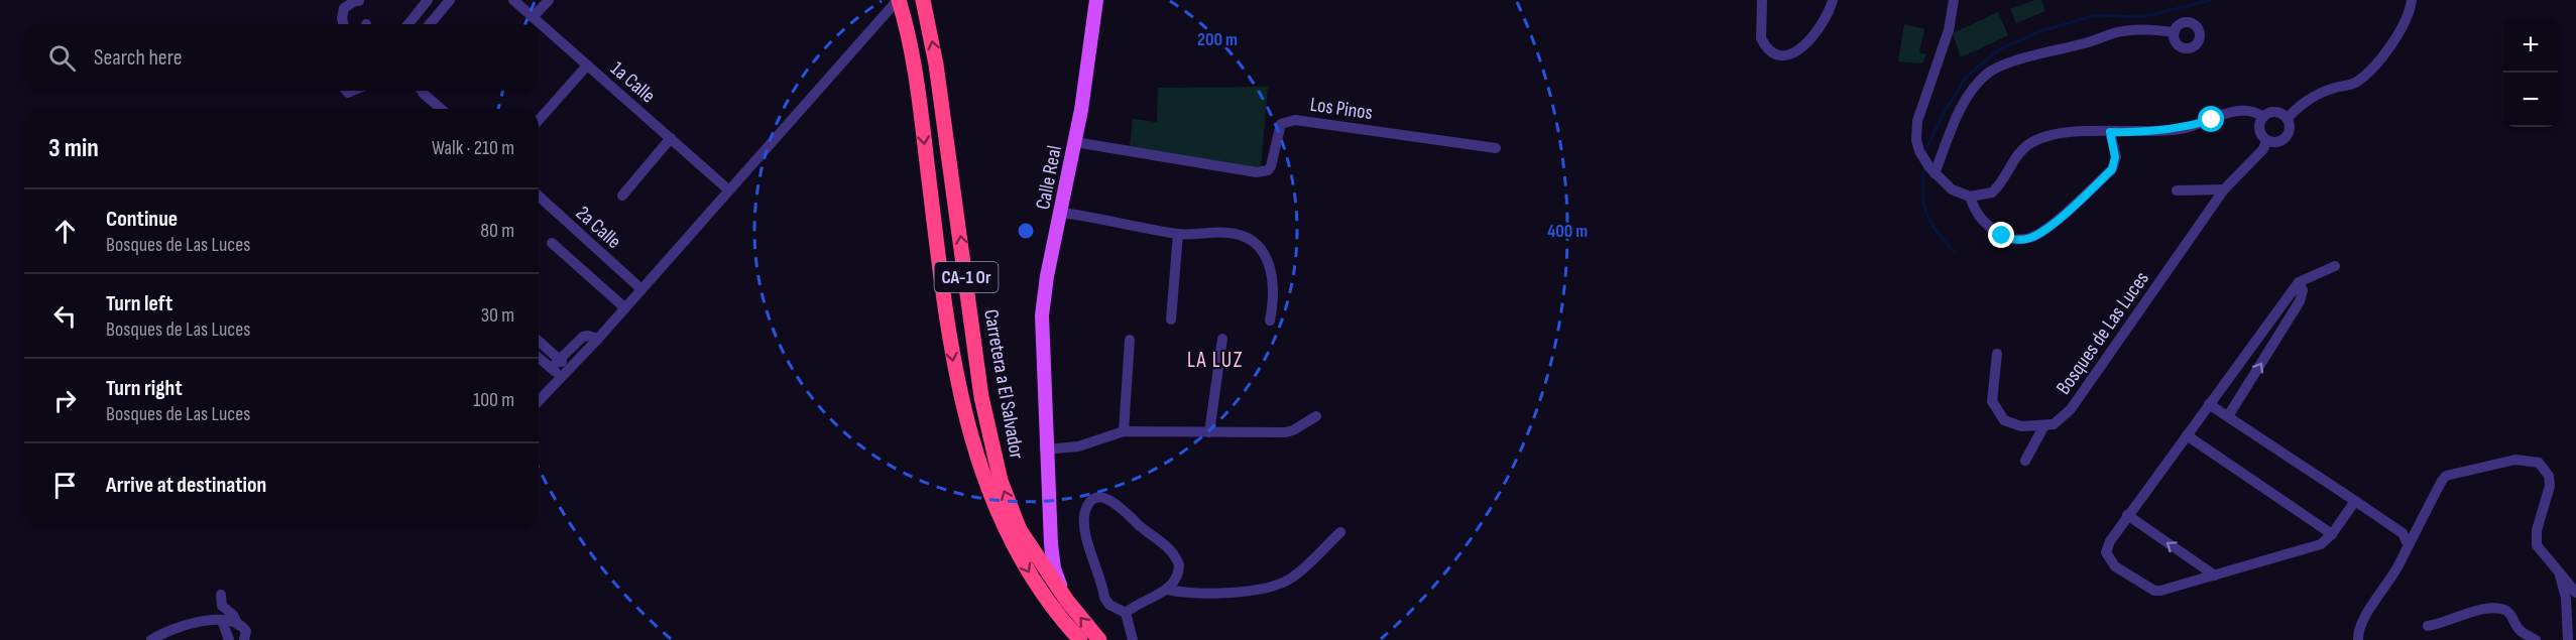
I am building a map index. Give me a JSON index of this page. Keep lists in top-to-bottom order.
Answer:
{
  "streets": {
    "highway": ["CA-1 Or", "Carretera a El Salvador"],
    "main road": ["Calle Real"],
    "street": [
      "1a Calle",
      "Los Pinos",
      "2a Calle",
      "Bosques de Las Luces"
    ]
  },
  "crossings": [
    ["Los Pinos", "Calle Real"],
    ["Calle Real", "Carretera a El Salvador"]
  ],
  "districts": ["LA LUZ"],
  "page": {
    "map_buttons": ["+", "−"],
    "search": "Search here",
    "heading": ["3 min", "Walk · 210 m"],
    "list": [
      ["Continue", "Bosques de Las Luces", "80 m"],
      ["Turn left", "Bosques de Las Luces", "30 m"],
      ["Turn right", "Bosques de Las Luces", "100 m"],
      "Arrive at destination"
    ]
  },
  "rings": ["200 m", "400 m"]
}
